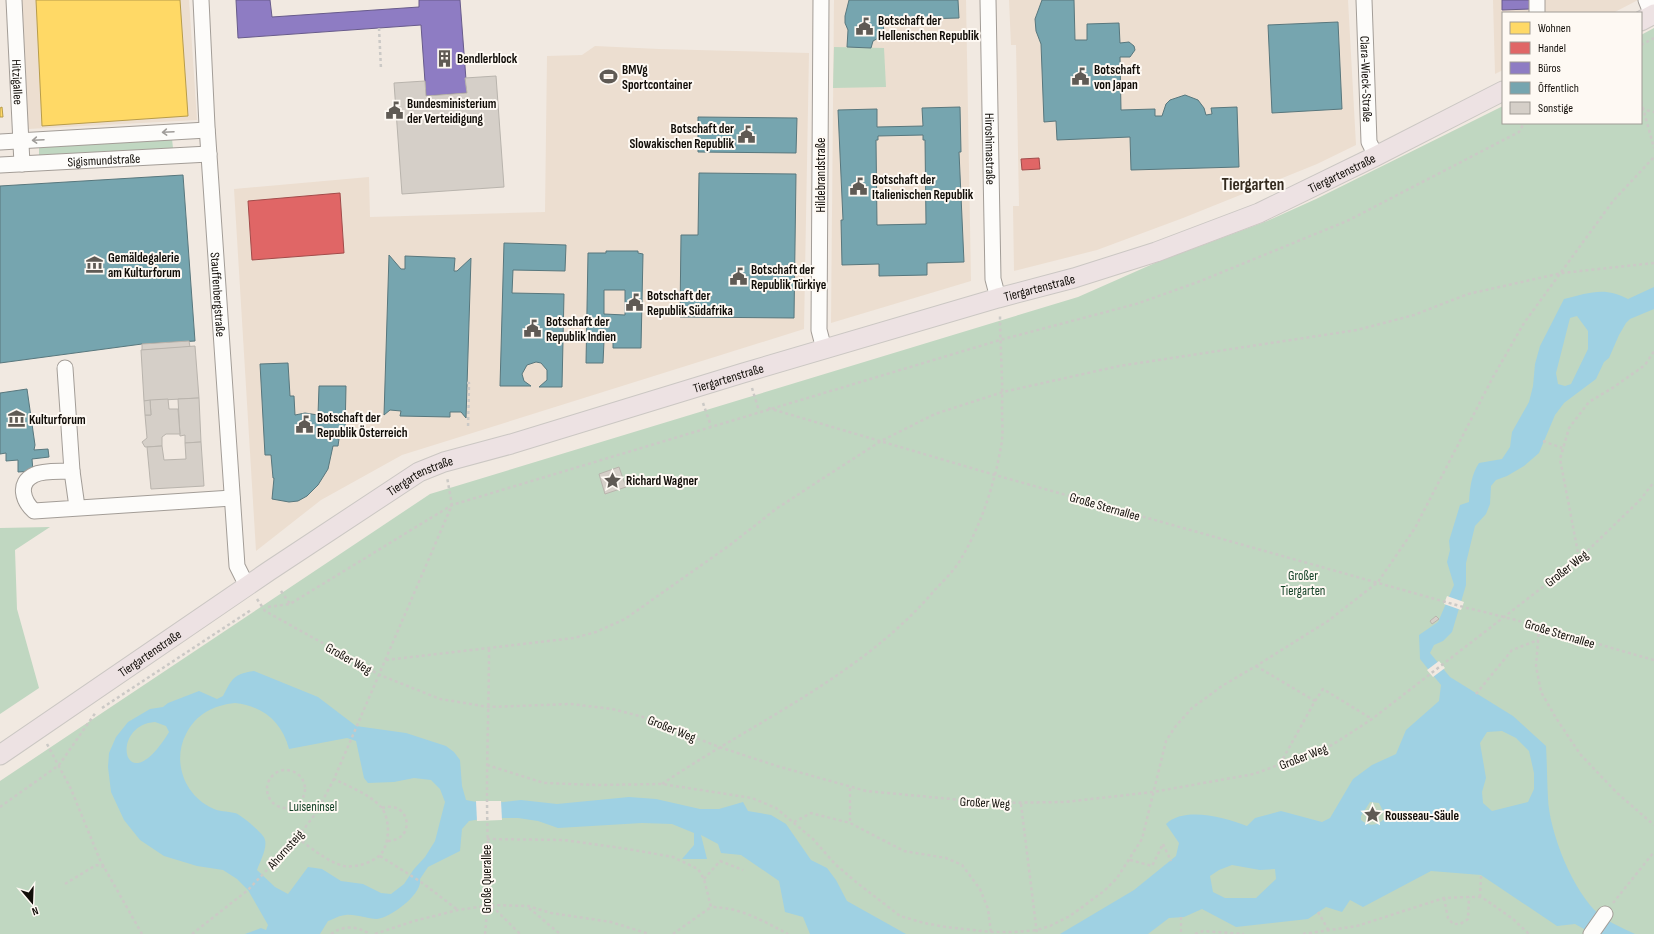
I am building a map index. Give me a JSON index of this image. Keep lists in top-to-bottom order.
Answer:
{
  "streets": {
    "main road": ["Tiergartenstraße"],
    "street": [
      "Clara-Wieck-Straße",
      "Hitzigallee",
      "Hiroshimastraße",
      "Sigismundstraße",
      "Hildebrandstraße",
      "Stauffenbergstraße"
    ],
    "path": [
      "Große Sternallee",
      "Großer Weg",
      "Ahornsteig",
      "Große Querallee"
    ]
  },
  "crossings": [
    ["Clara-Wieck-Straße", "Tiergartenstraße"],
    ["Hitzigallee", "Sigismundstraße"],
    ["Hiroshimastraße", "Tiergartenstraße"],
    ["Sigismundstraße", "Stauffenbergstraße"],
    ["Tiergartenstraße", "Hildebrandstraße"],
    ["Tiergartenstraße", "Stauffenbergstraße"],
    ["Tiergartenstraße", "Großer Weg"],
    ["Stauffenbergstraße", "Großer Weg"],
    ["Große Sternallee", "Großer Weg"],
    ["Großer Weg", "Ahornsteig"],
    ["Großer Weg", "Große Querallee"]
  ],
  "districts": ["Tiergarten"],
  "parks": ["Großer Tiergarten", "Luiseninsel"],
  "places": {
    "public building": [
      "Botschaft der Hellenischen Republik",
      "Botschaft von Japan",
      "Bundesministerium der Verteidigung",
      "Botschaft der Slowakischen Republik",
      "Botschaft der Italienischen Republik",
      "Botschaft der Republik Türkiye",
      "Botschaft der Republik Südafrika",
      "Botschaft der Republik Indien",
      "Botschaft der Republik Österreich"
    ],
    "building": ["Bendlerblock"],
    "sports": ["BMVg Sportcontainer"],
    "museum": ["Gemäldegalerie am Kulturforum", "Kulturforum"],
    "place": ["Richard Wagner", "Rousseau-Säule"]
  },
  "legend": [
    "Wohnen",
    "Handel",
    "Büros",
    "Öffentlich",
    "Sonstige"
  ],
  "north": "bottom"
}
